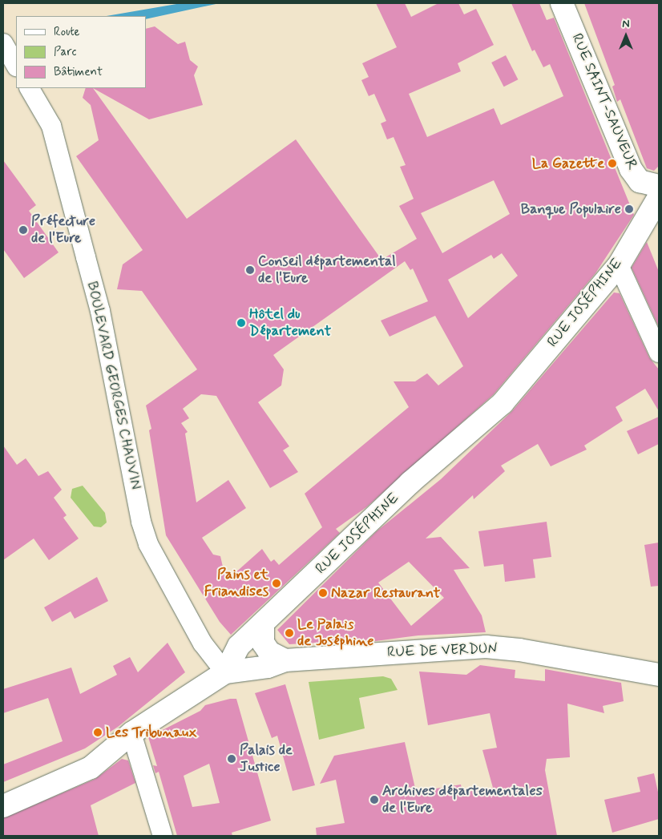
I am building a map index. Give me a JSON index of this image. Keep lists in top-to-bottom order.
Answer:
{
  "streets": {
    "main road": ["RUE SAINT-SAUVEUR", "RUE JOSÉPHINE", "RUE DE VERDUN"],
    "street": ["BOULEVARD GEORGES CHAUVIN"]
  },
  "crossings": [
    ["RUE JOSÉPHINE", "BOULEVARD GEORGES CHAUVIN"],
    ["RUE JOSÉPHINE", "RUE DE VERDUN"],
    ["BOULEVARD GEORGES CHAUVIN", "RUE DE VERDUN"]
  ],
  "places": [
    "La Gazette",
    "Banque Populaire",
    "Préfecture de l'Eure",
    "Conseil départemental de l'Eure",
    "Hôtel du Département",
    "Pains et Friandises",
    "Nazar Restaurant",
    "Le Palais de Joséphine",
    "Les Tribunaux",
    "Palais de Justice",
    "Archives départementales de l'Eure"
  ],
  "legend": ["Route", "Parc", "Bâtiment"],
  "north": "top"
}
